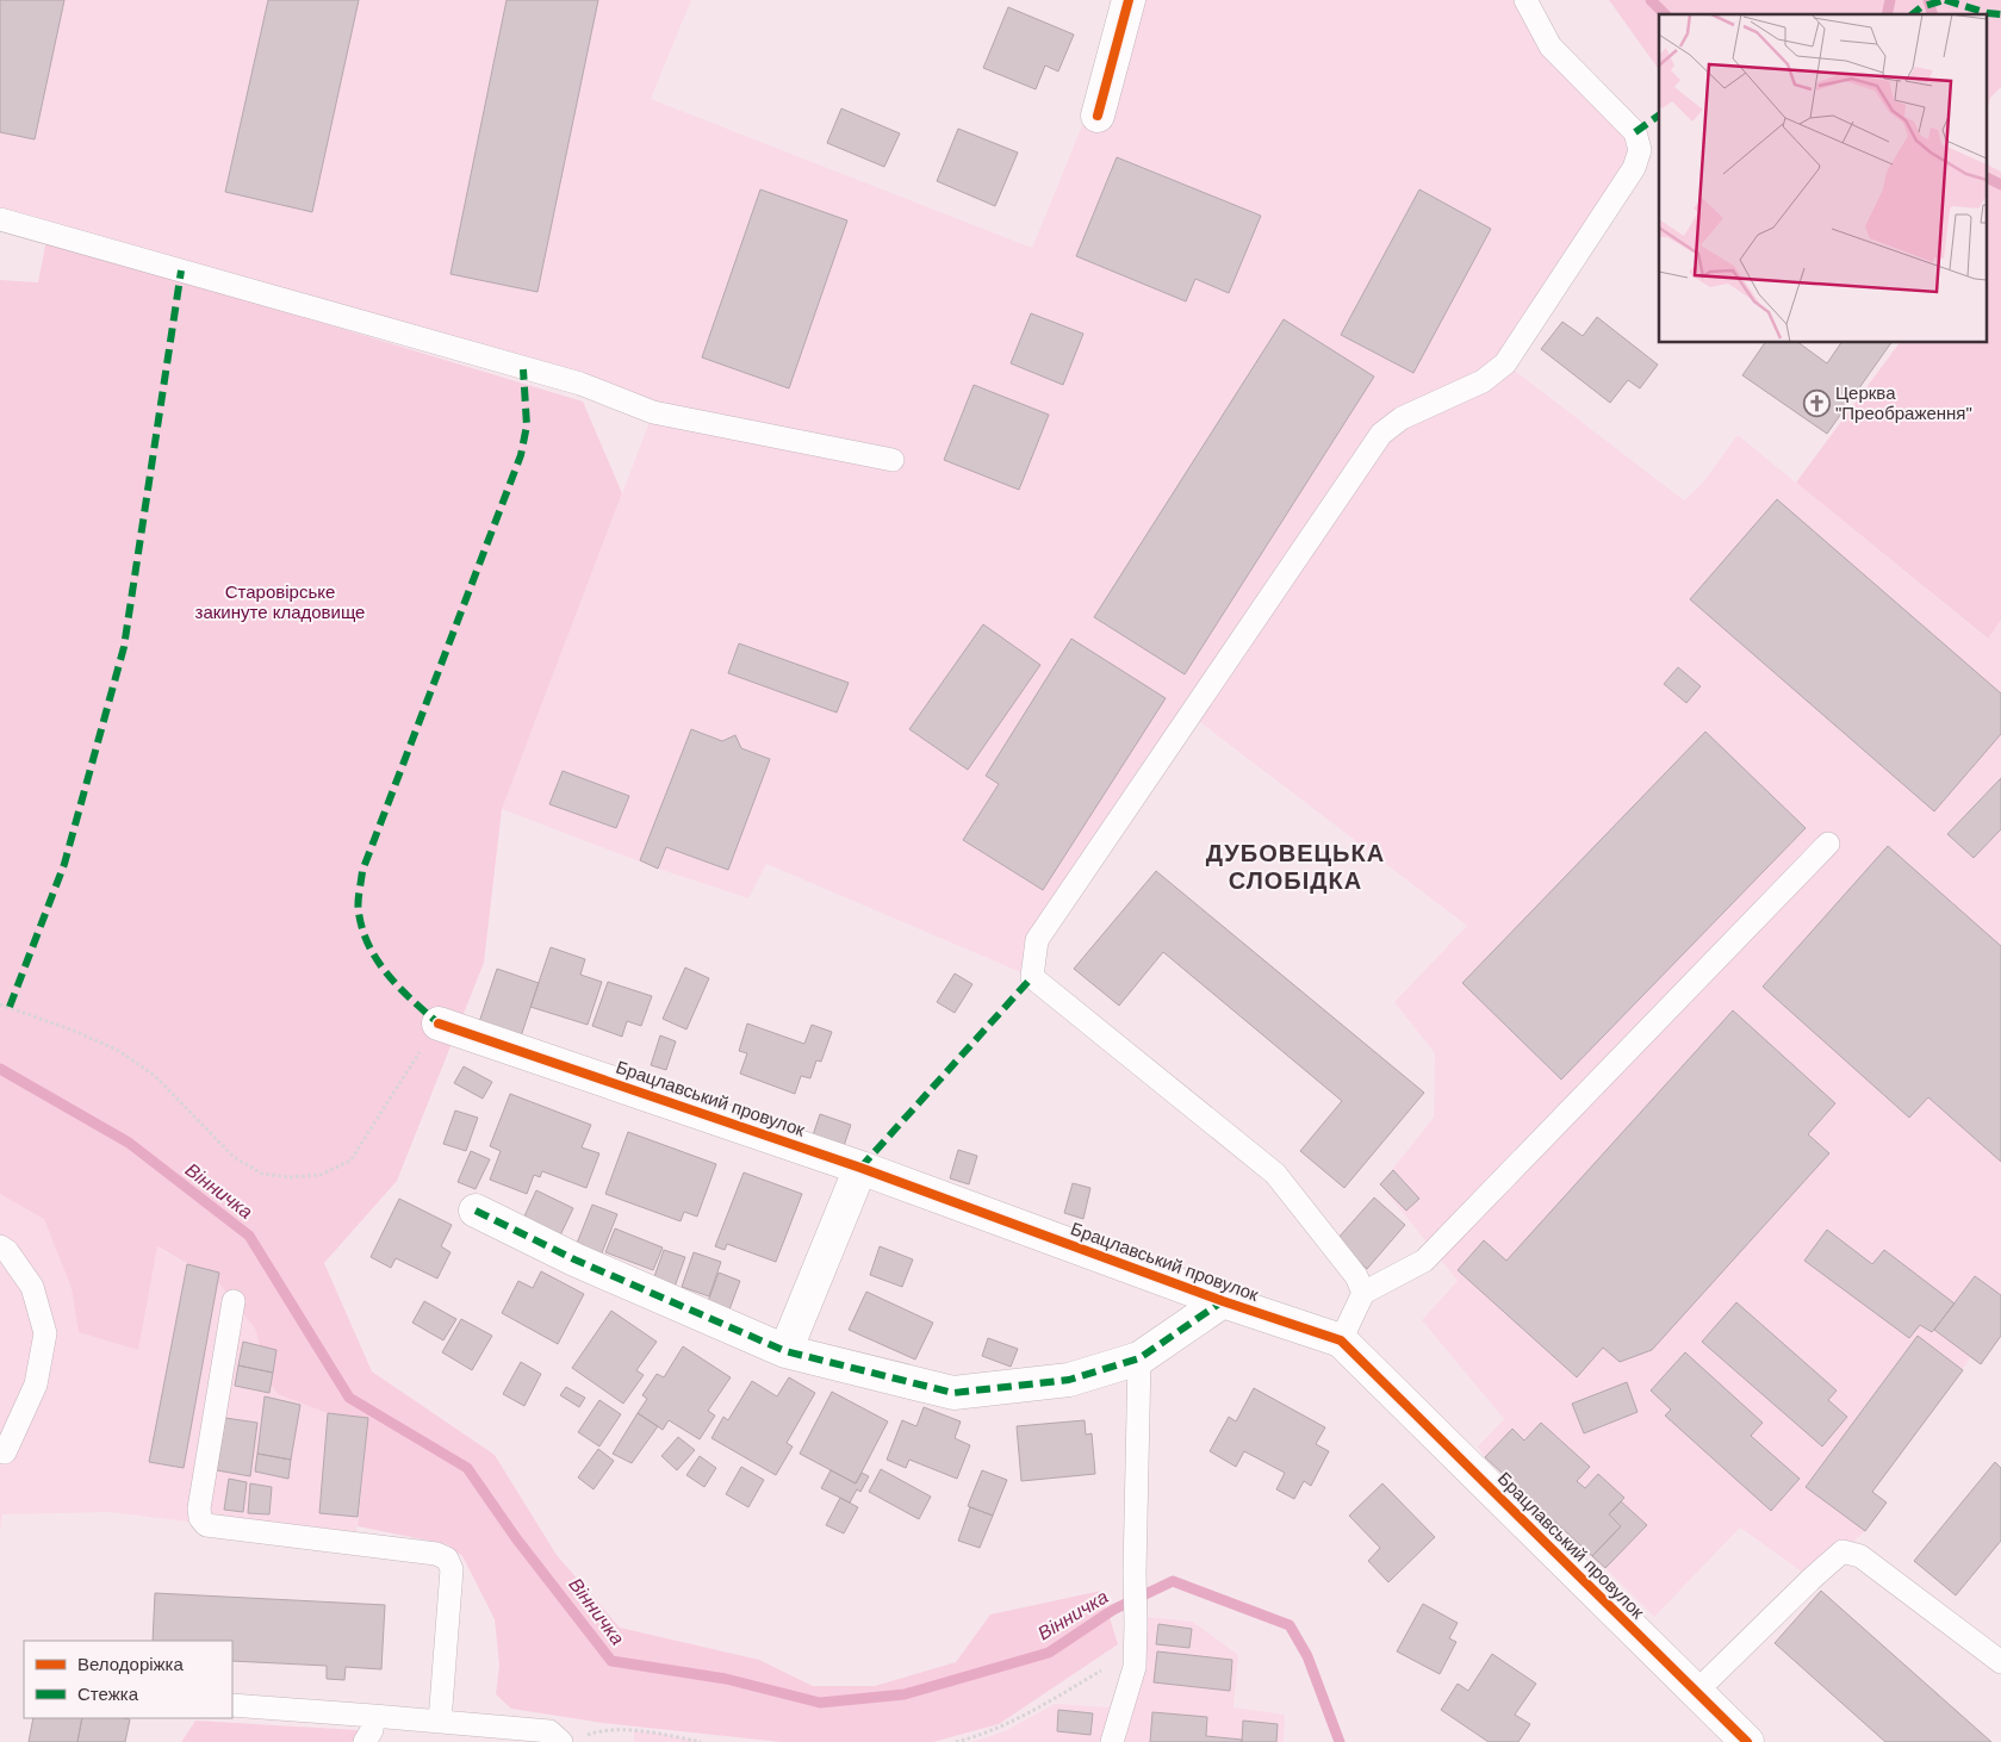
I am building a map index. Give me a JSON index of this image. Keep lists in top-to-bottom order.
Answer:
{
  "streets": {
    "street": ["Брацлавський провулок"]
  },
  "districts": ["ДУБОВЕЦЬКА СЛОБІДКА"],
  "water": ["Вінничка"],
  "parks": ["Старовірське закинуте кладовище"],
  "places": {
    "church": ["Церква \"Преображення\""]
  },
  "legend": ["Велодоріжка", "Стежка"]
}
